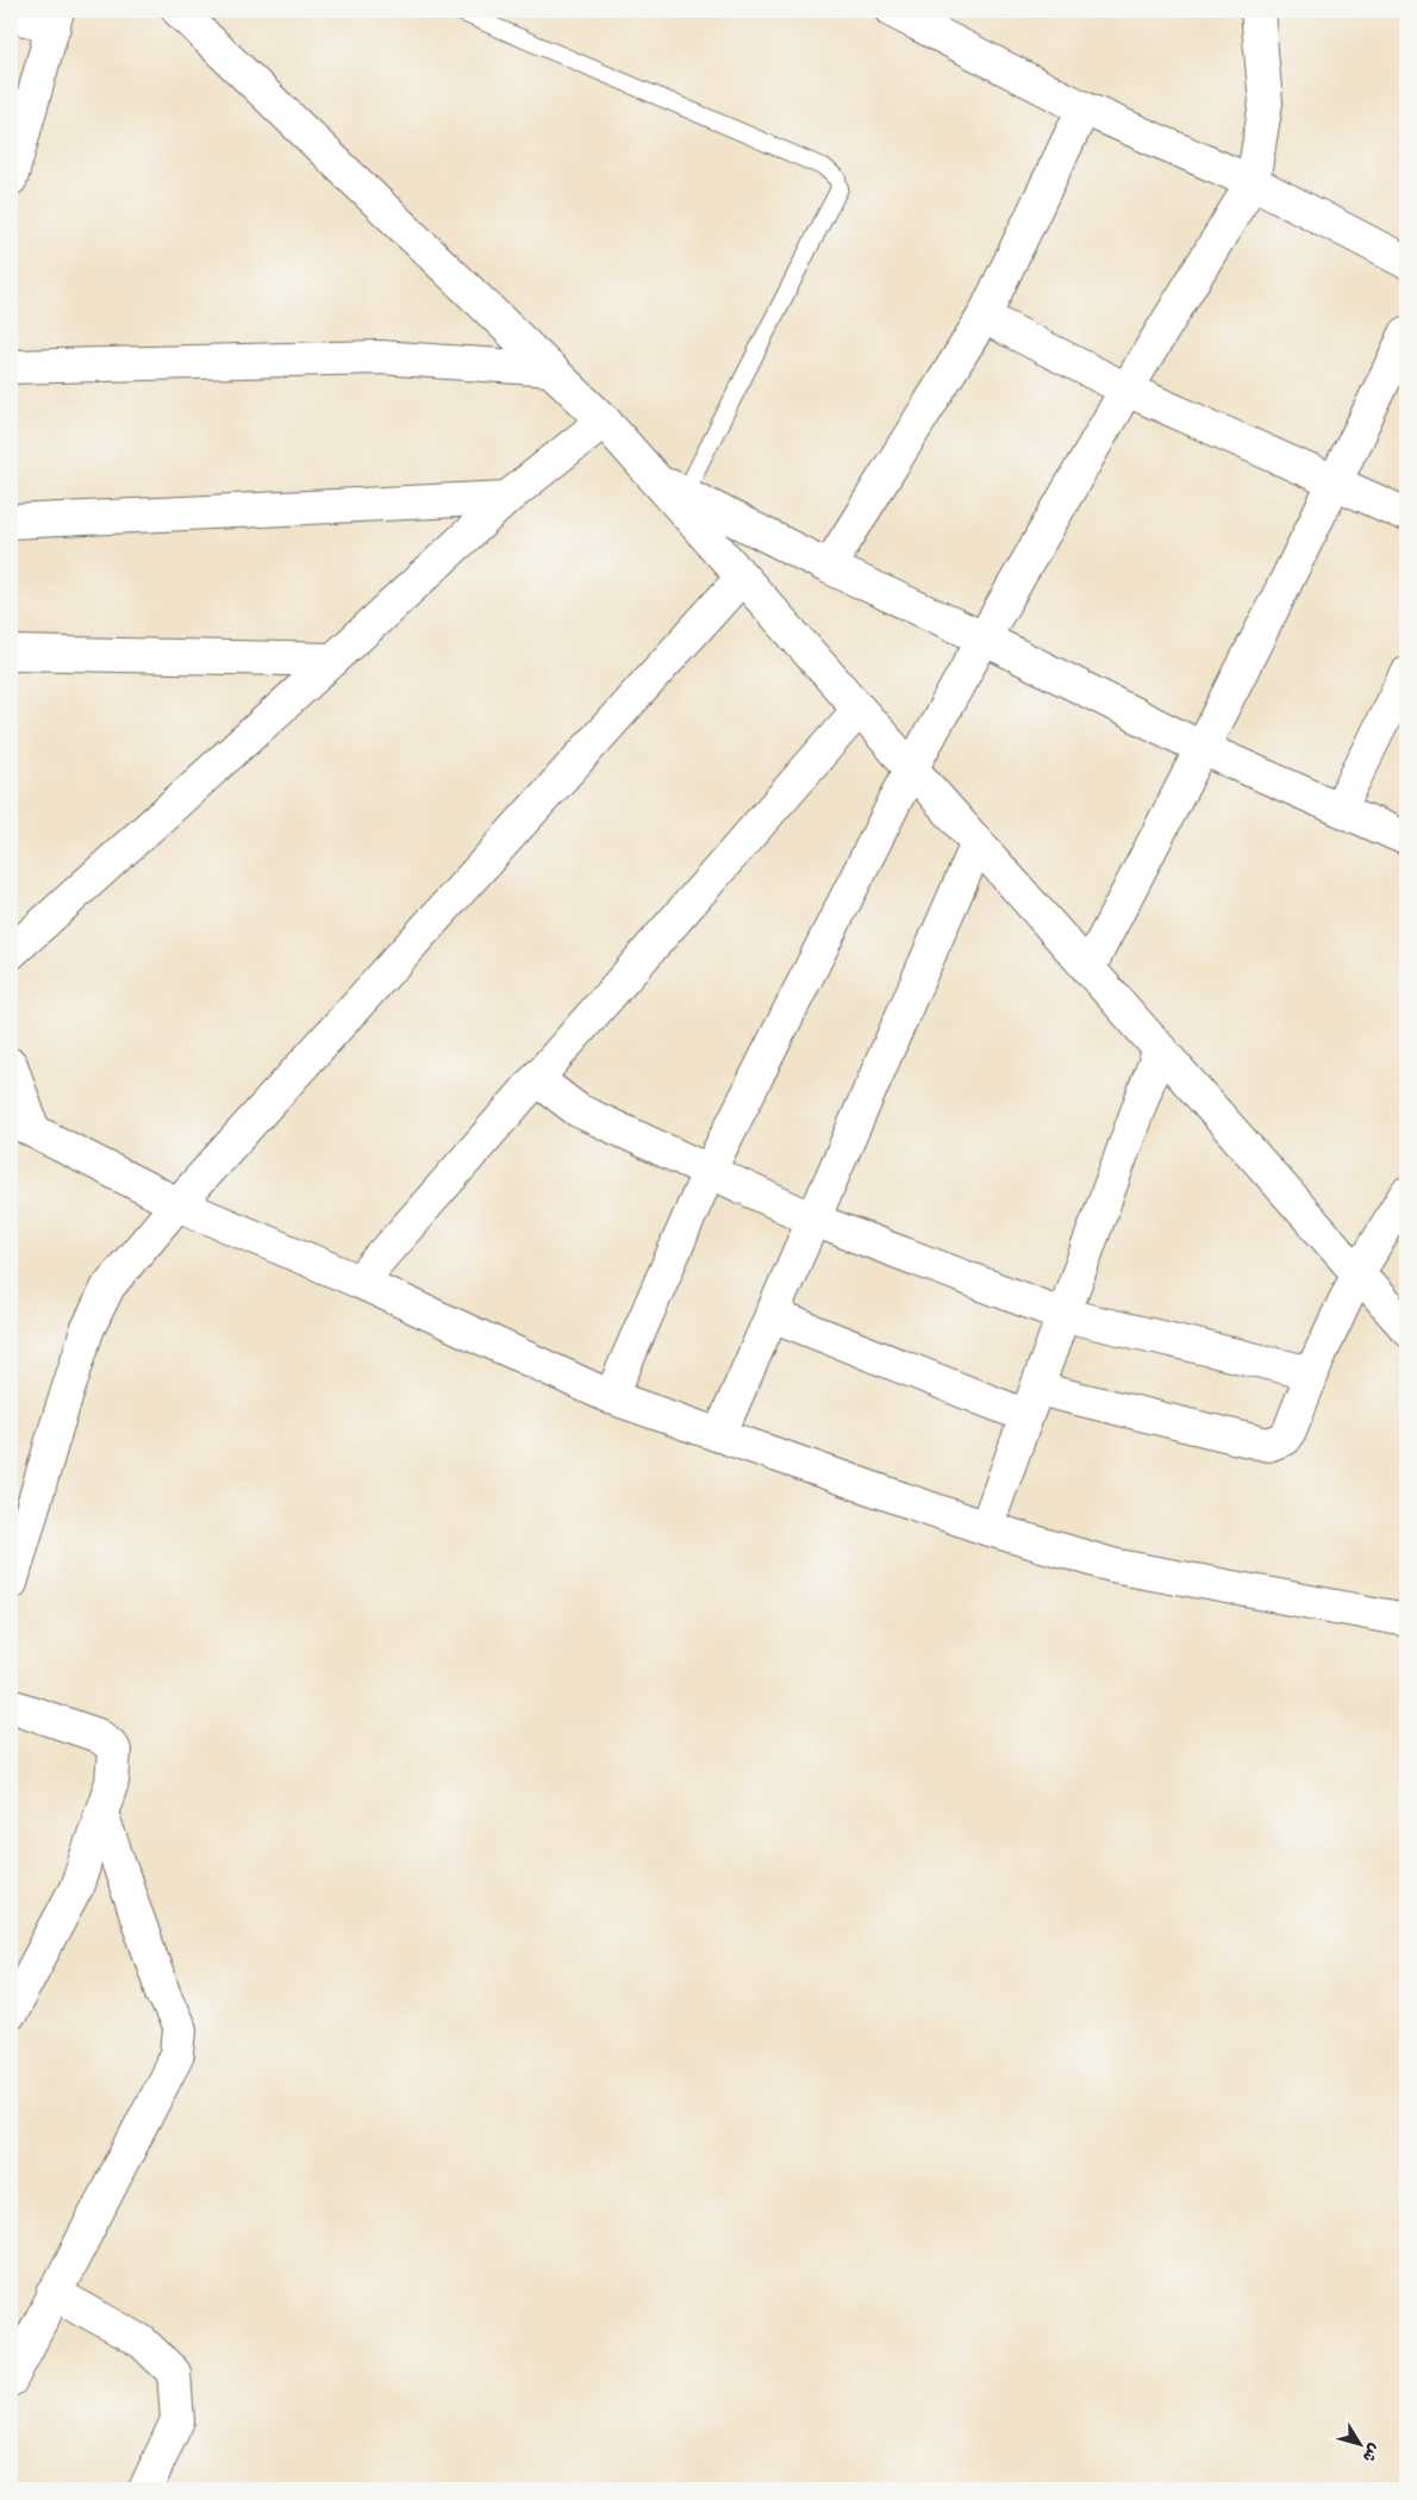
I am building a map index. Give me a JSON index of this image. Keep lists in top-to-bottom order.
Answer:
{
  "north": "bottom right"
}
